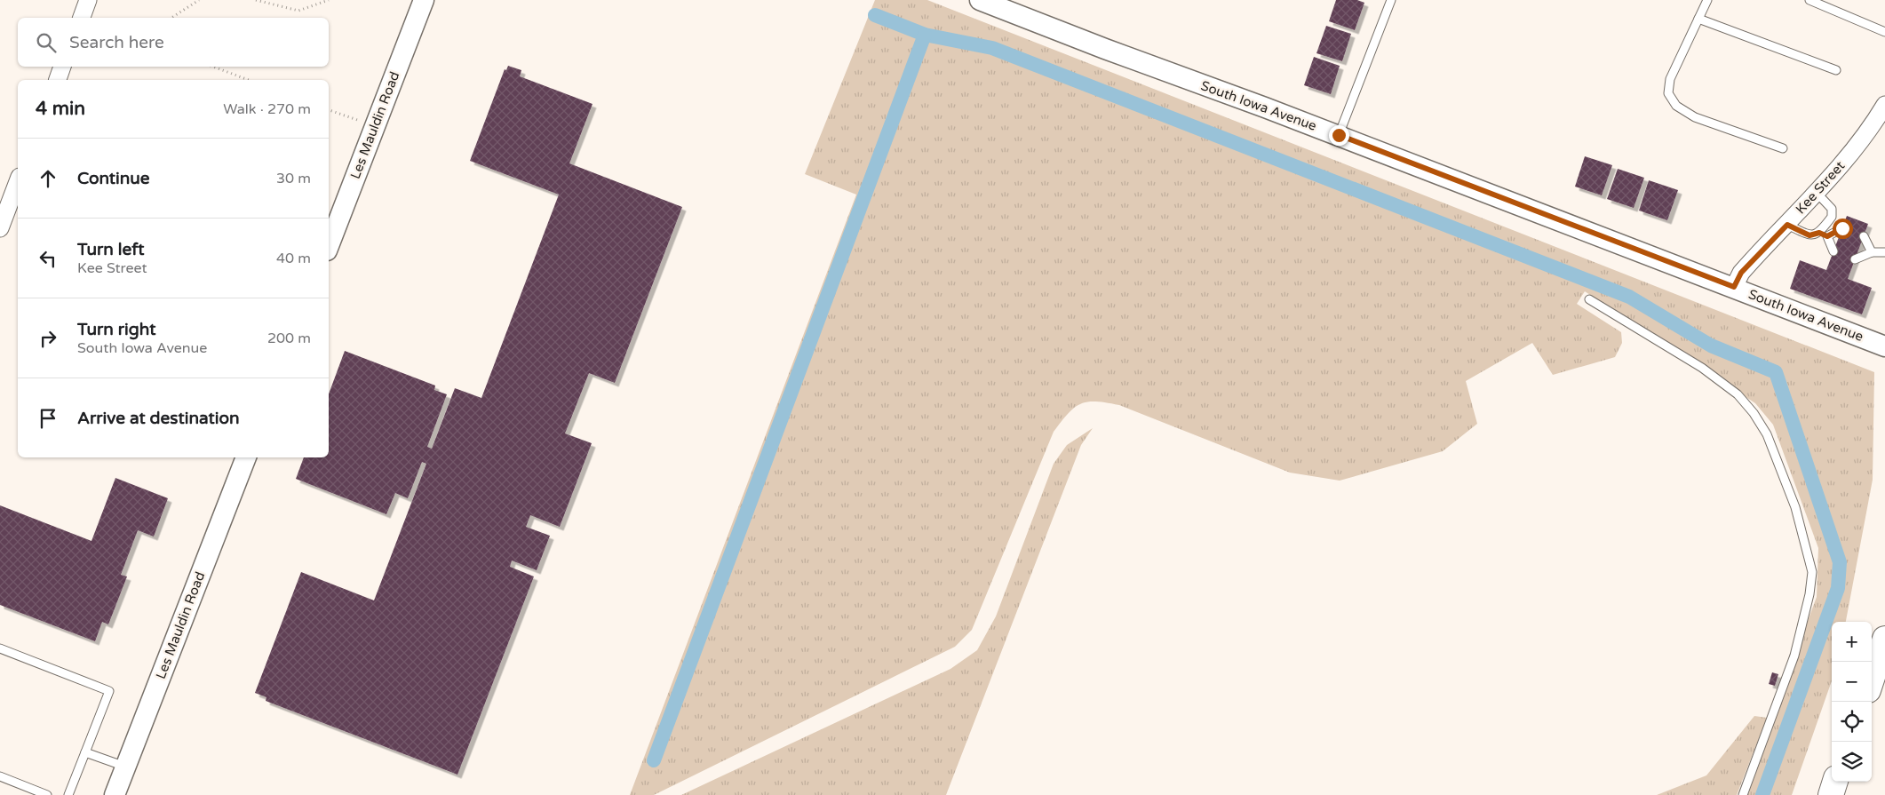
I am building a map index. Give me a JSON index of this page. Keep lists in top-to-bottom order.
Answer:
{
  "streets": {
    "street": ["South Iowa Avenue", "Les Mauldin Road", "Kee Street"]
  },
  "crossings": [
    ["South Iowa Avenue", "Kee Street"]
  ],
  "page": {
    "search": "Search here",
    "heading": ["4 min", "Walk · 270 m"],
    "list": [
      ["Continue", "30 m"],
      ["Turn left", "Kee Street", "40 m"],
      ["Turn right", "South Iowa Avenue", "200 m"],
      "Arrive at destination"
    ],
    "map_buttons": ["+", "−"]
  }
}
